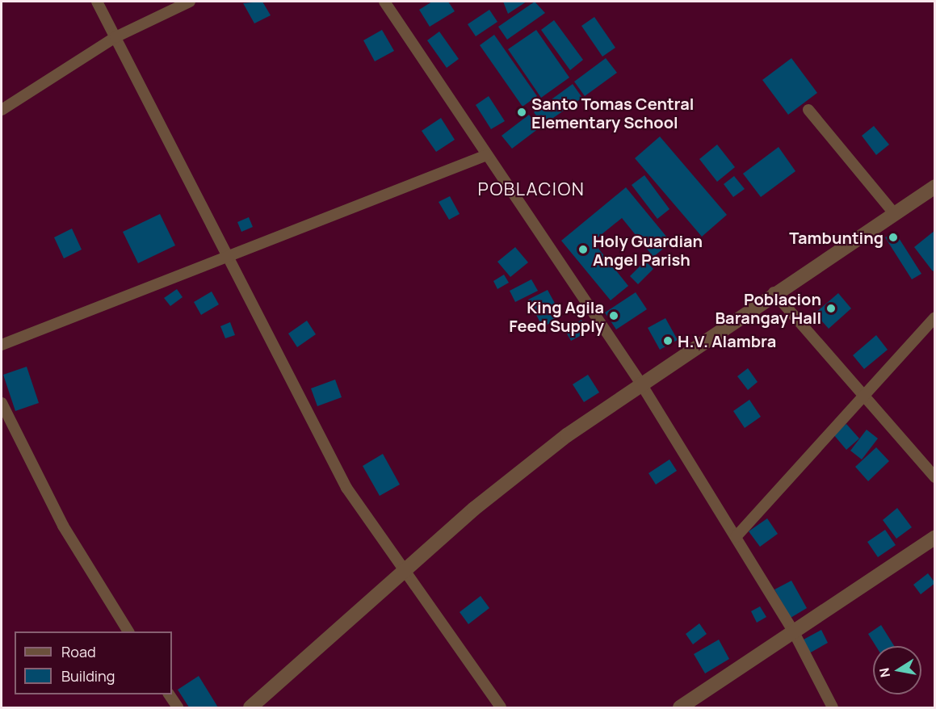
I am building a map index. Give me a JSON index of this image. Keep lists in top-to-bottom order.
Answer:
{
  "districts": ["POBLACION"],
  "places": [
    "Santo Tomas Central Elementary School",
    "Tambunting",
    "Holy Guardian Angel Parish",
    "Poblacion Barangay Hall",
    "King Agila Feed Supply",
    "H.V. Alambra"
  ],
  "legend": ["Road", "Building"],
  "north": "left"
}
